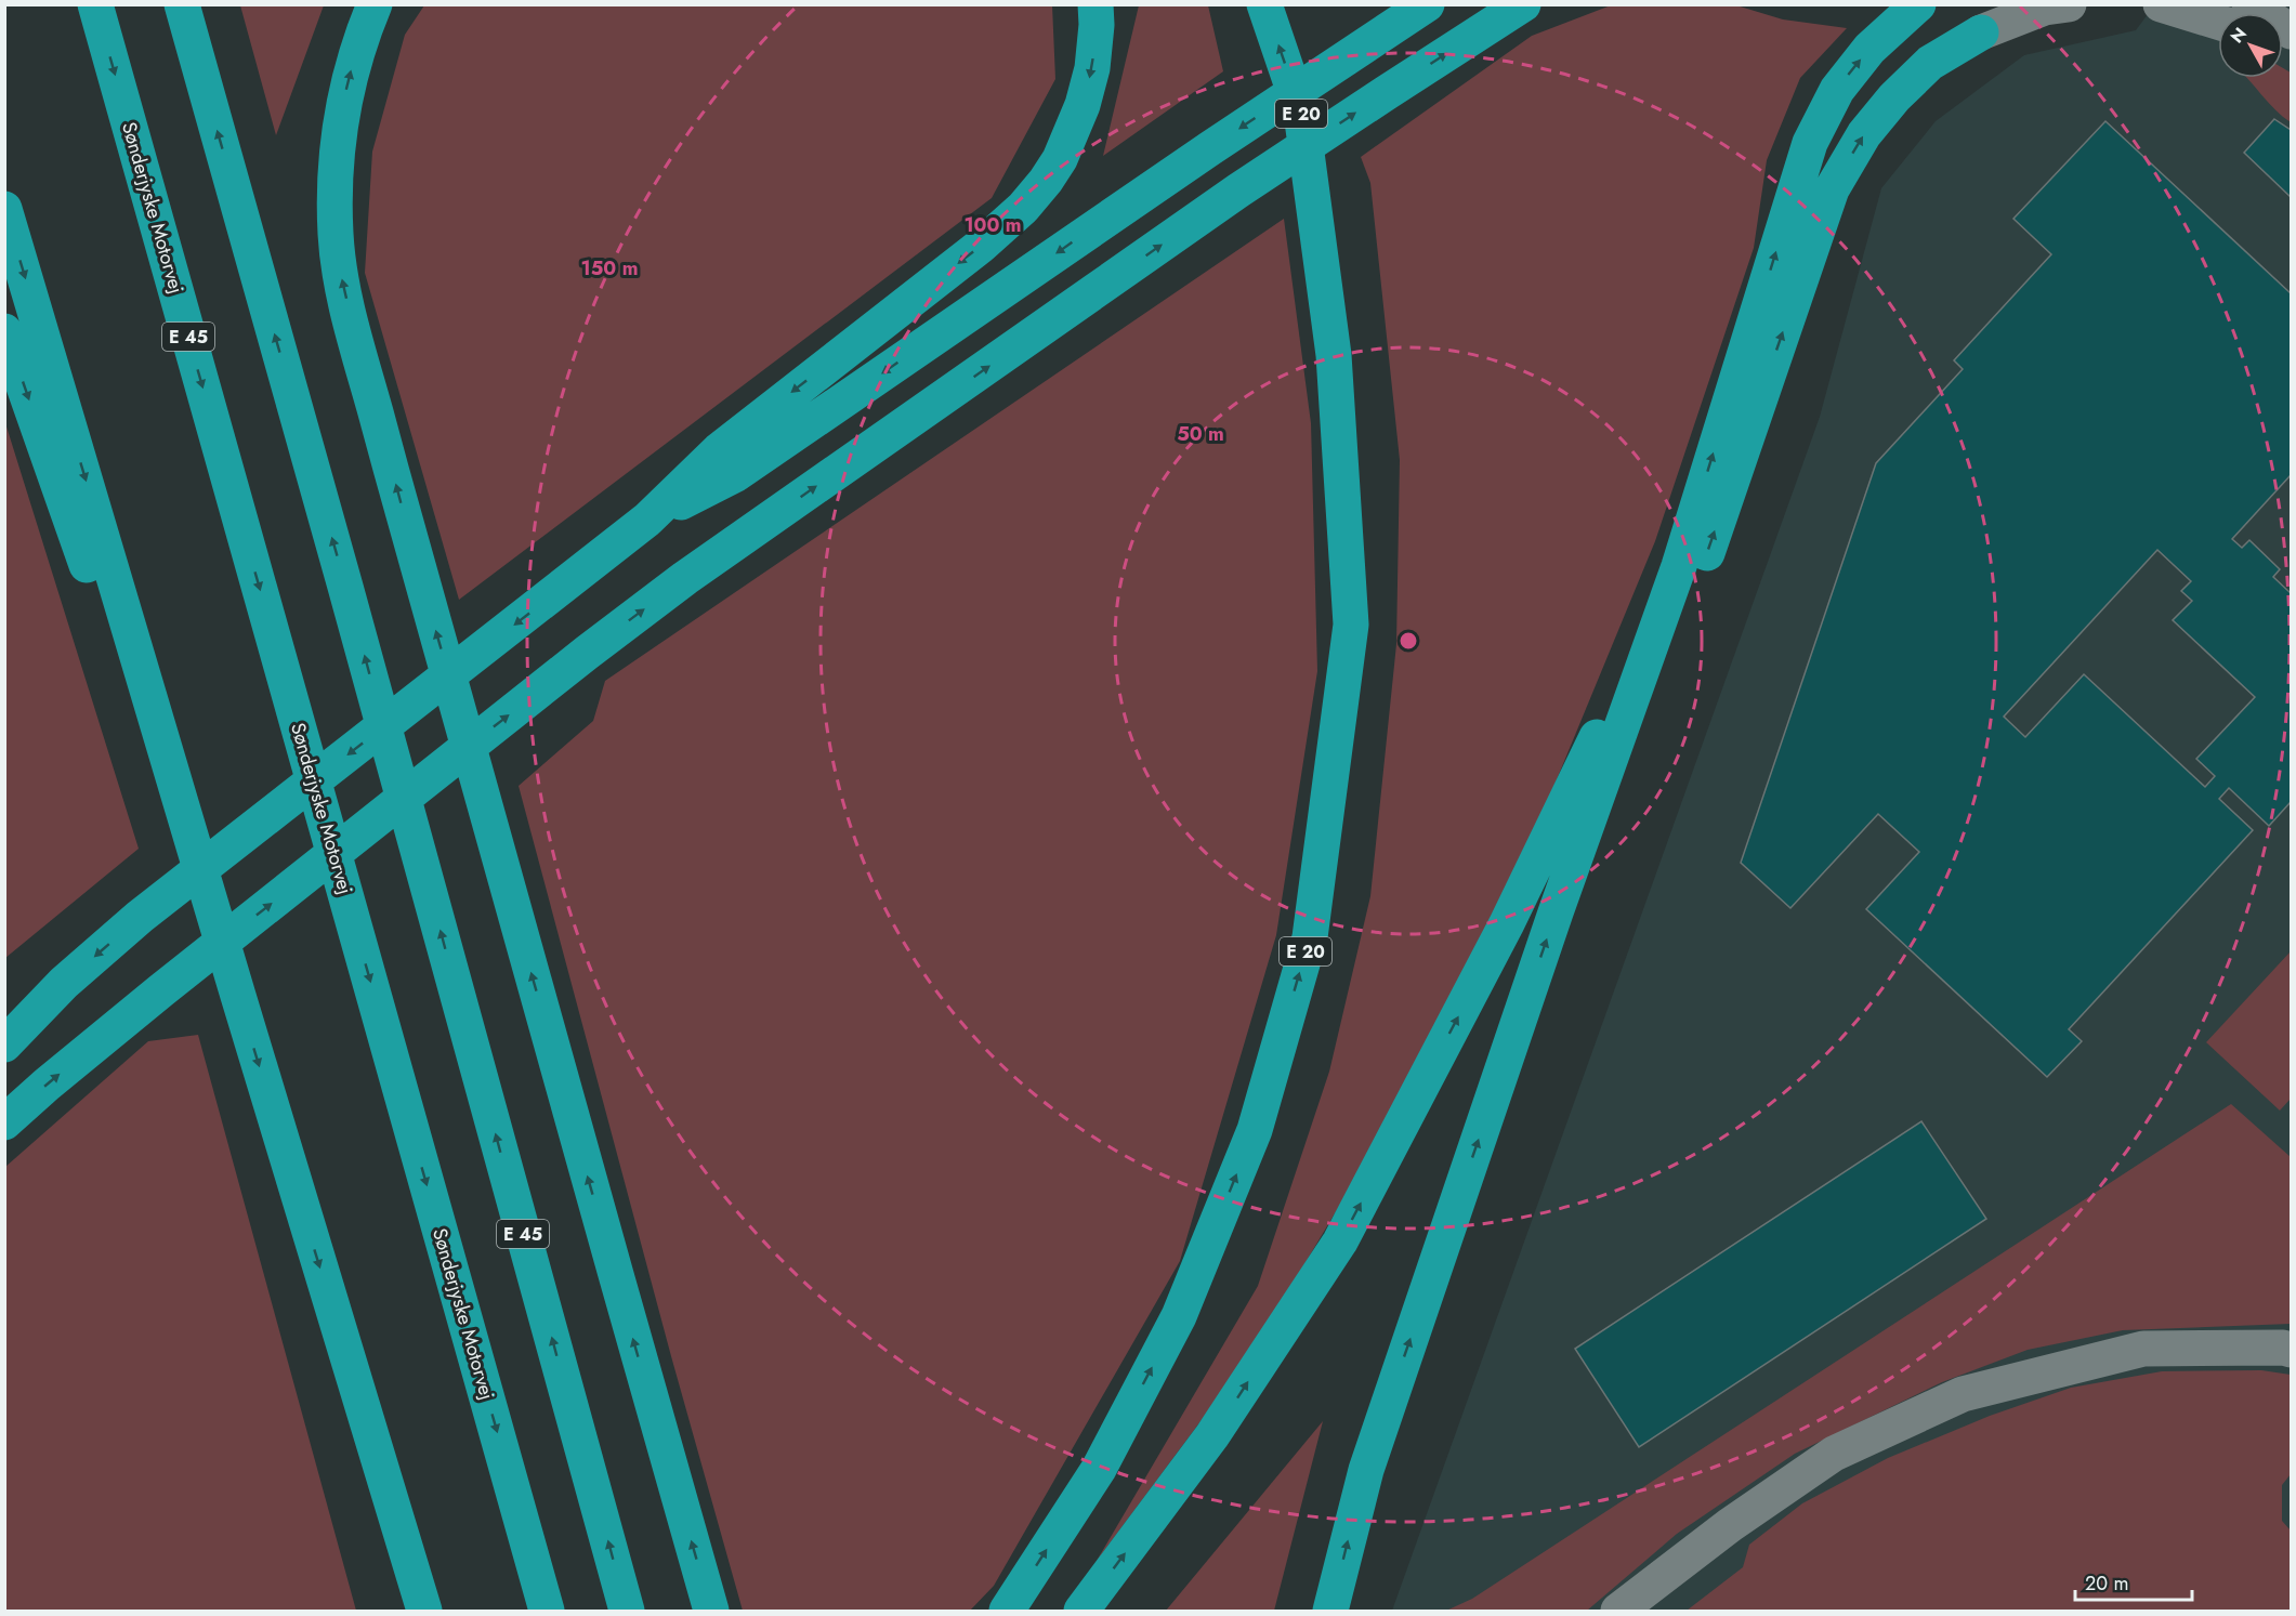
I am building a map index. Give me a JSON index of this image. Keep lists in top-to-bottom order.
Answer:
{
  "streets": {
    "highway": ["E 20", "Sønderjyske Motorvej", "E 45"]
  },
  "scale_bar": "20 m",
  "north": "top left",
  "rings": ["100 m", "150 m", "50 m"]
}
